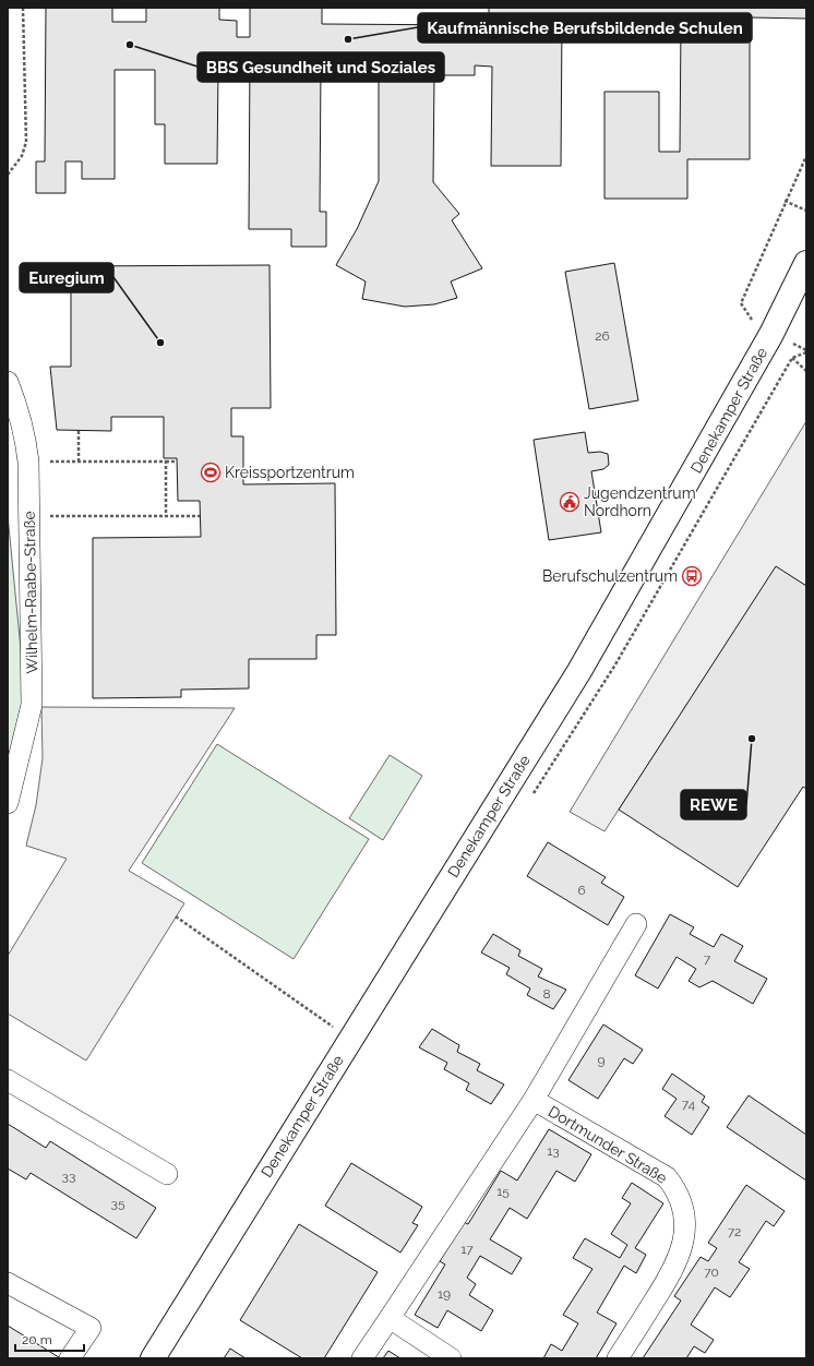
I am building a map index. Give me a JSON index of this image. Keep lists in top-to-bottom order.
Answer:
{
  "streets": {
    "street": ["Denekamper Straße", "Wilhelm-Raabe-Straße", "Dortmunder Straße"]
  },
  "places": {
    "other": [
      "Kaufmännische Berufsbildende Schulen",
      "BBS Gesundheit und Soziales",
      "Euregium",
      "REWE"
    ],
    "sports": ["Kreissportzentrum"],
    "public building": ["Jugendzentrum Nordhorn"],
    "bus stop": ["Berufschulzentrum"]
  },
  "house_numbers": [
    "26",
    "6",
    "7",
    "8",
    "9",
    "74",
    "13",
    "33",
    "15",
    "35",
    "72",
    "17",
    "70",
    "19"
  ],
  "scale_bar": "20 m"
}
